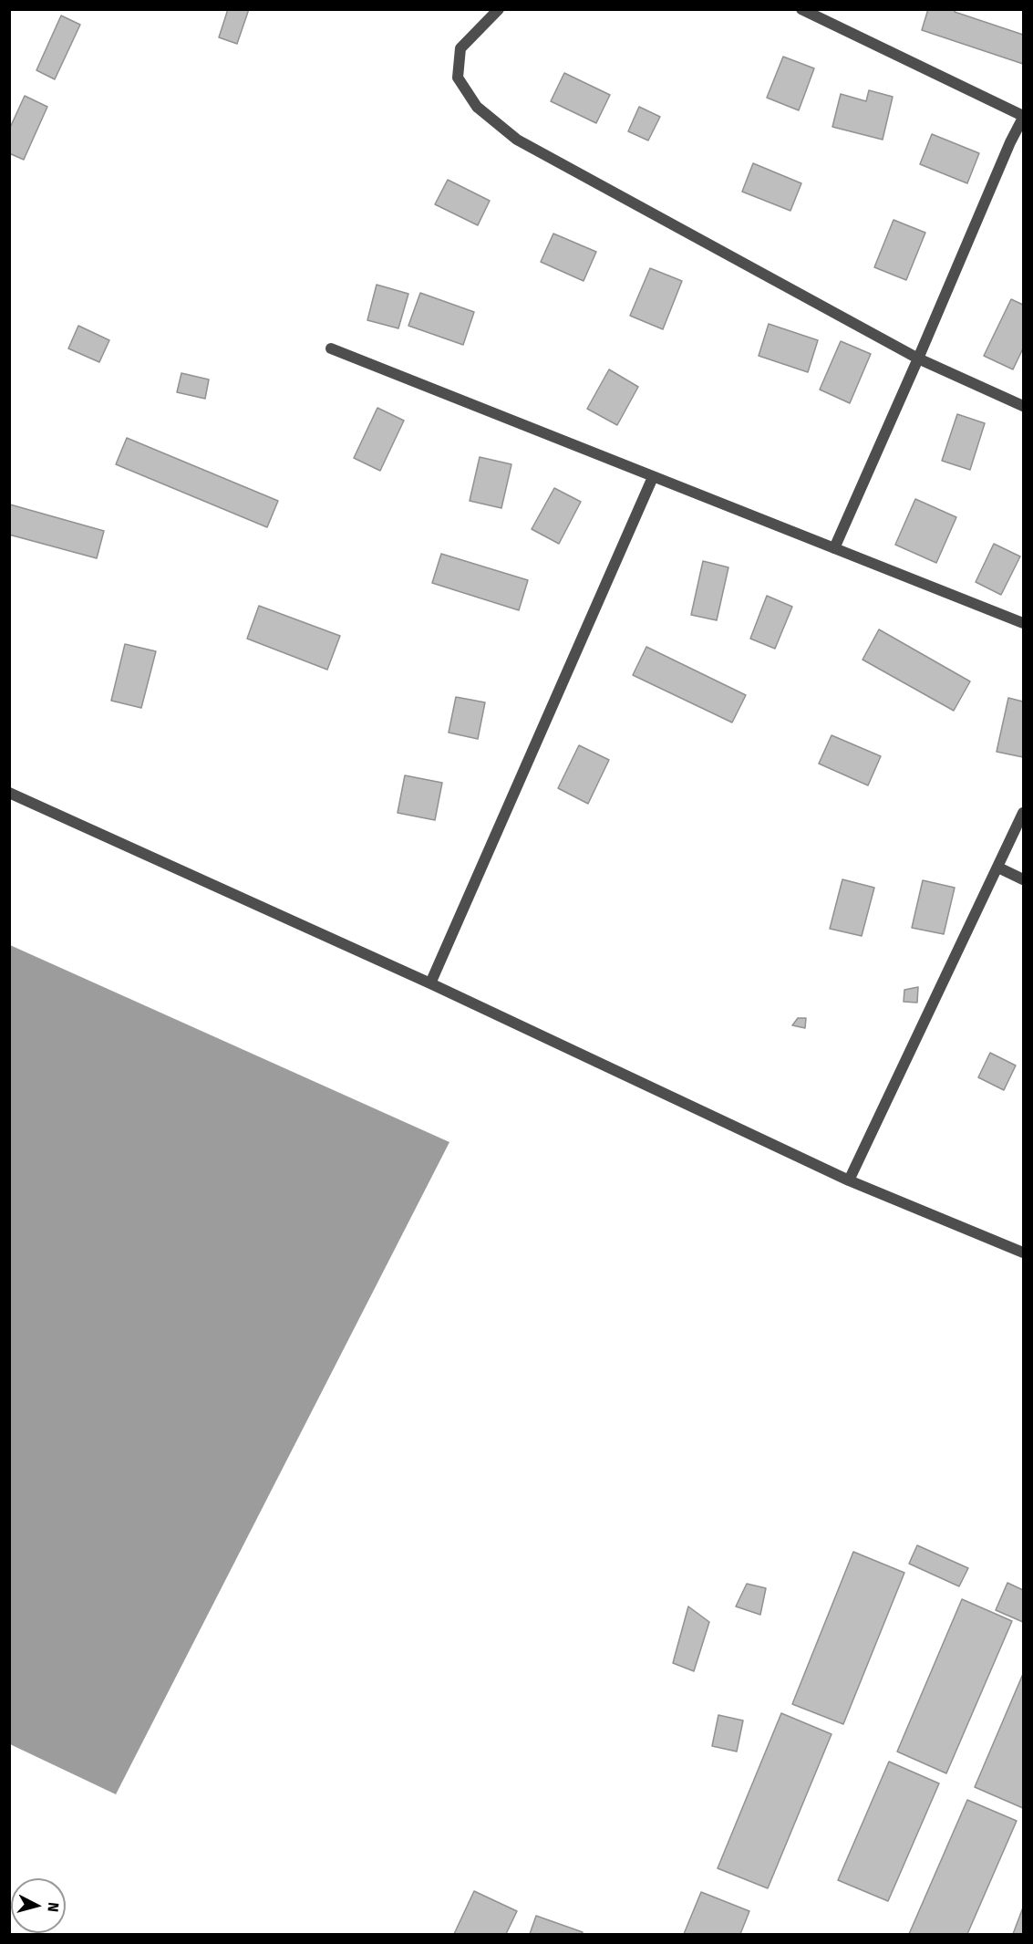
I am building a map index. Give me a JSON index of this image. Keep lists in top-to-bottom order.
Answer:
{
  "north": "right"
}
